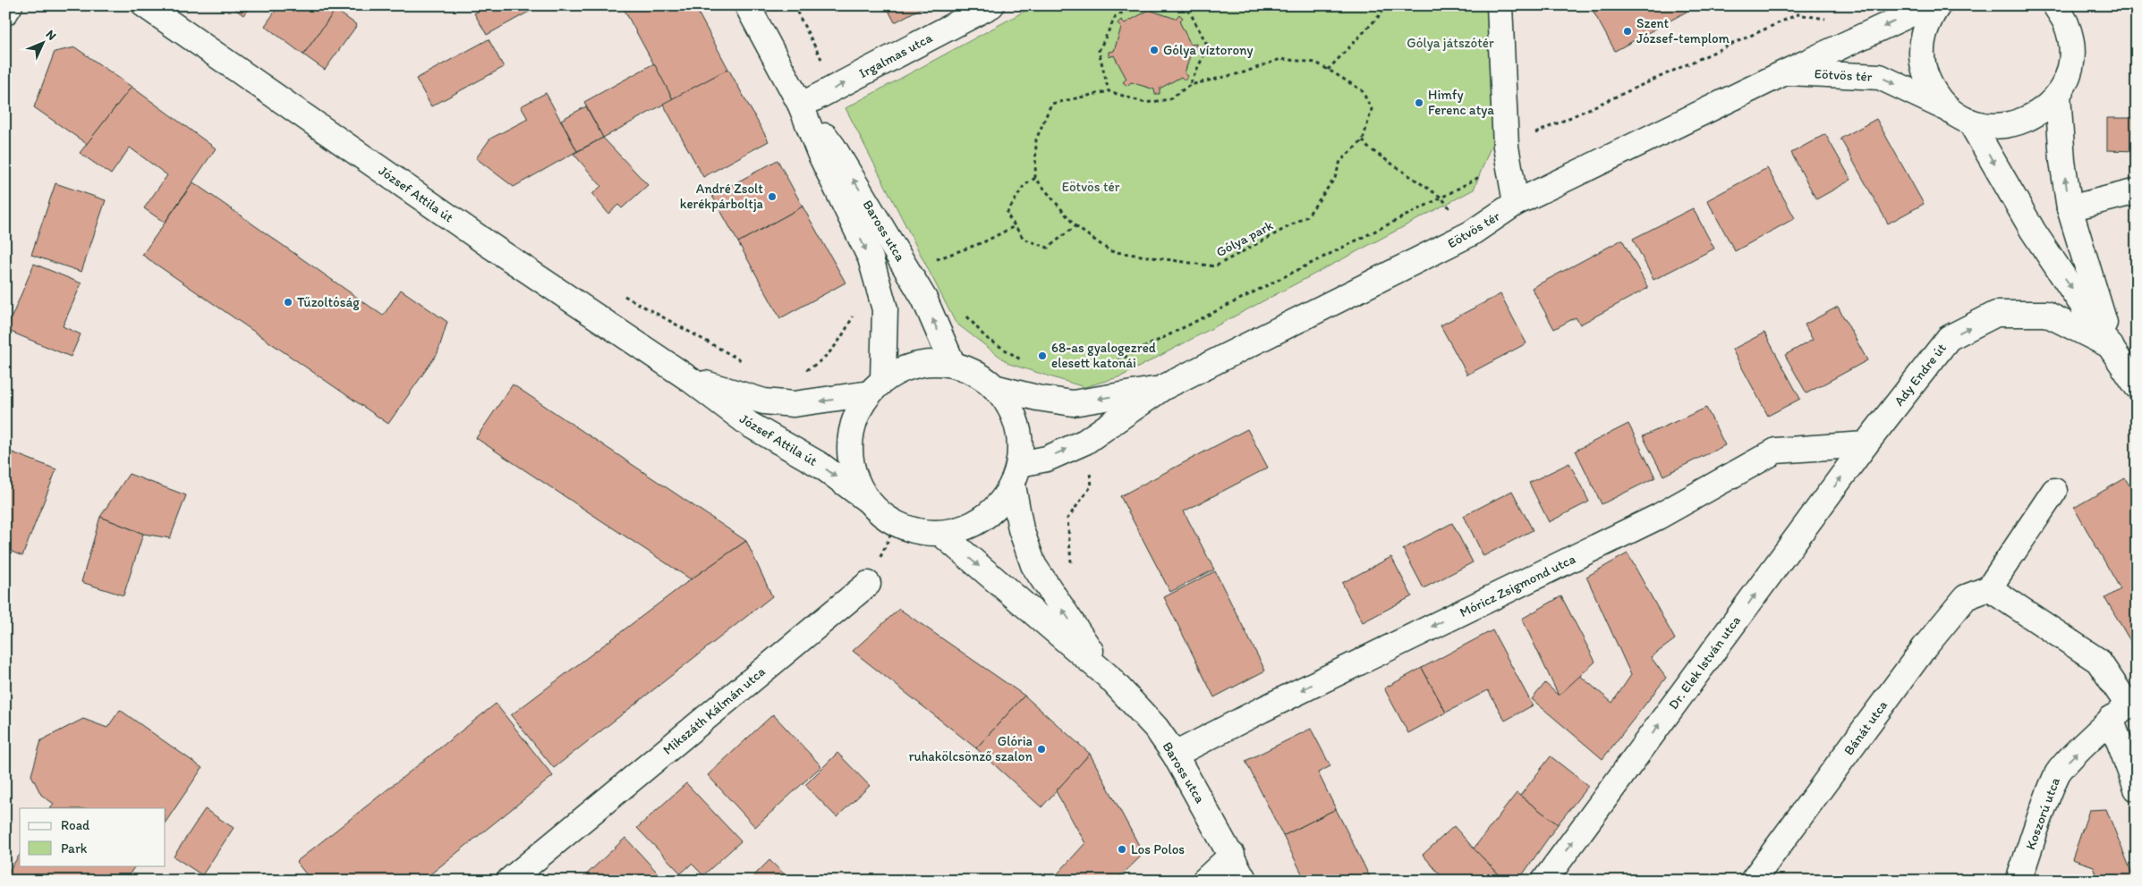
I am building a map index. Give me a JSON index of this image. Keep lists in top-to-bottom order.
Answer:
{
  "streets": {
    "street": [
      "Irgalmas utca",
      "Eötvös tér",
      "József Attila út",
      "Baross utca",
      "Ady Endre út",
      "Móricz Zsigmond utca",
      "Dr. Elek István utca",
      "Mikszáth Kálmán utca",
      "Bánát utca",
      "Koszorú utca"
    ],
    "path": ["Gólya park"]
  },
  "crossings": [
    ["Irgalmas utca", "Baross utca"],
    ["Eötvös tér", "Baross utca"],
    ["József Attila út", "Baross utca"],
    ["Baross utca", "Móricz Zsigmond utca"],
    ["Ady Endre út", "Móricz Zsigmond utca"],
    ["Ady Endre út", "Dr. Elek István utca"],
    ["Móricz Zsigmond utca", "Dr. Elek István utca"]
  ],
  "one_way": [
    "Irgalmas utca",
    "Móricz Zsigmond utca",
    "Dr. Elek István utca",
    "Koszorú utca"
  ],
  "parks": ["Gólya játszótér", "Eötvös tér"],
  "places": [
    "Szent József-templom",
    "Gólya víztorony",
    "Himfy Ferenc atya",
    "André Zsolt kerékpárboltja",
    "Tűzoltóság",
    "68-as gyalogezred elesett katonái",
    "Glória ruhakölcsönző szalon",
    "Los Polos"
  ],
  "legend": ["Road", "Park"],
  "north": "top right"
}
